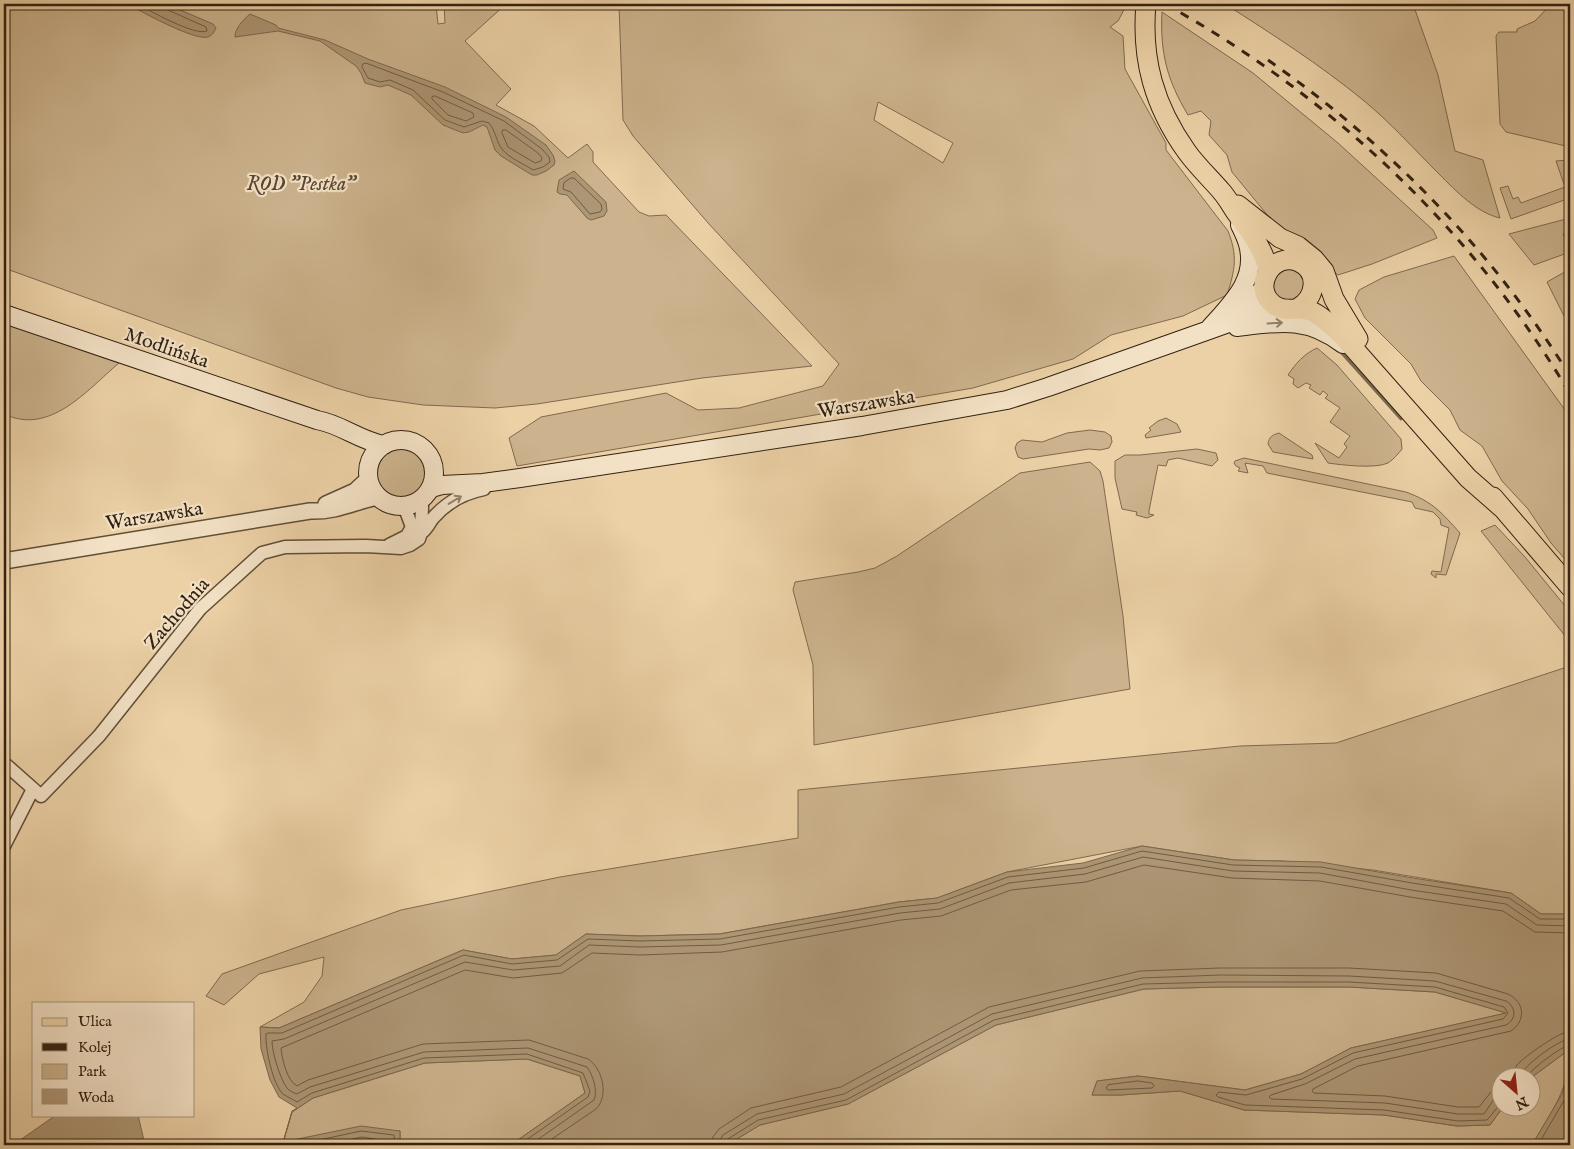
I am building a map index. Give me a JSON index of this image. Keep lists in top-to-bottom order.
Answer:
{
  "streets": {
    "main road": ["Modlińska", "Warszawska"],
    "street": ["Zachodnia"]
  },
  "crossings": [
    ["Modlińska", "Warszawska"],
    ["Modlińska", "Zachodnia"],
    ["Warszawska", "Zachodnia"]
  ],
  "parks": ["ROD \"Pestka\""],
  "legend": [
    "Ulica",
    "Kolej",
    "Park",
    "Woda"
  ],
  "north": "bottom right"
}
